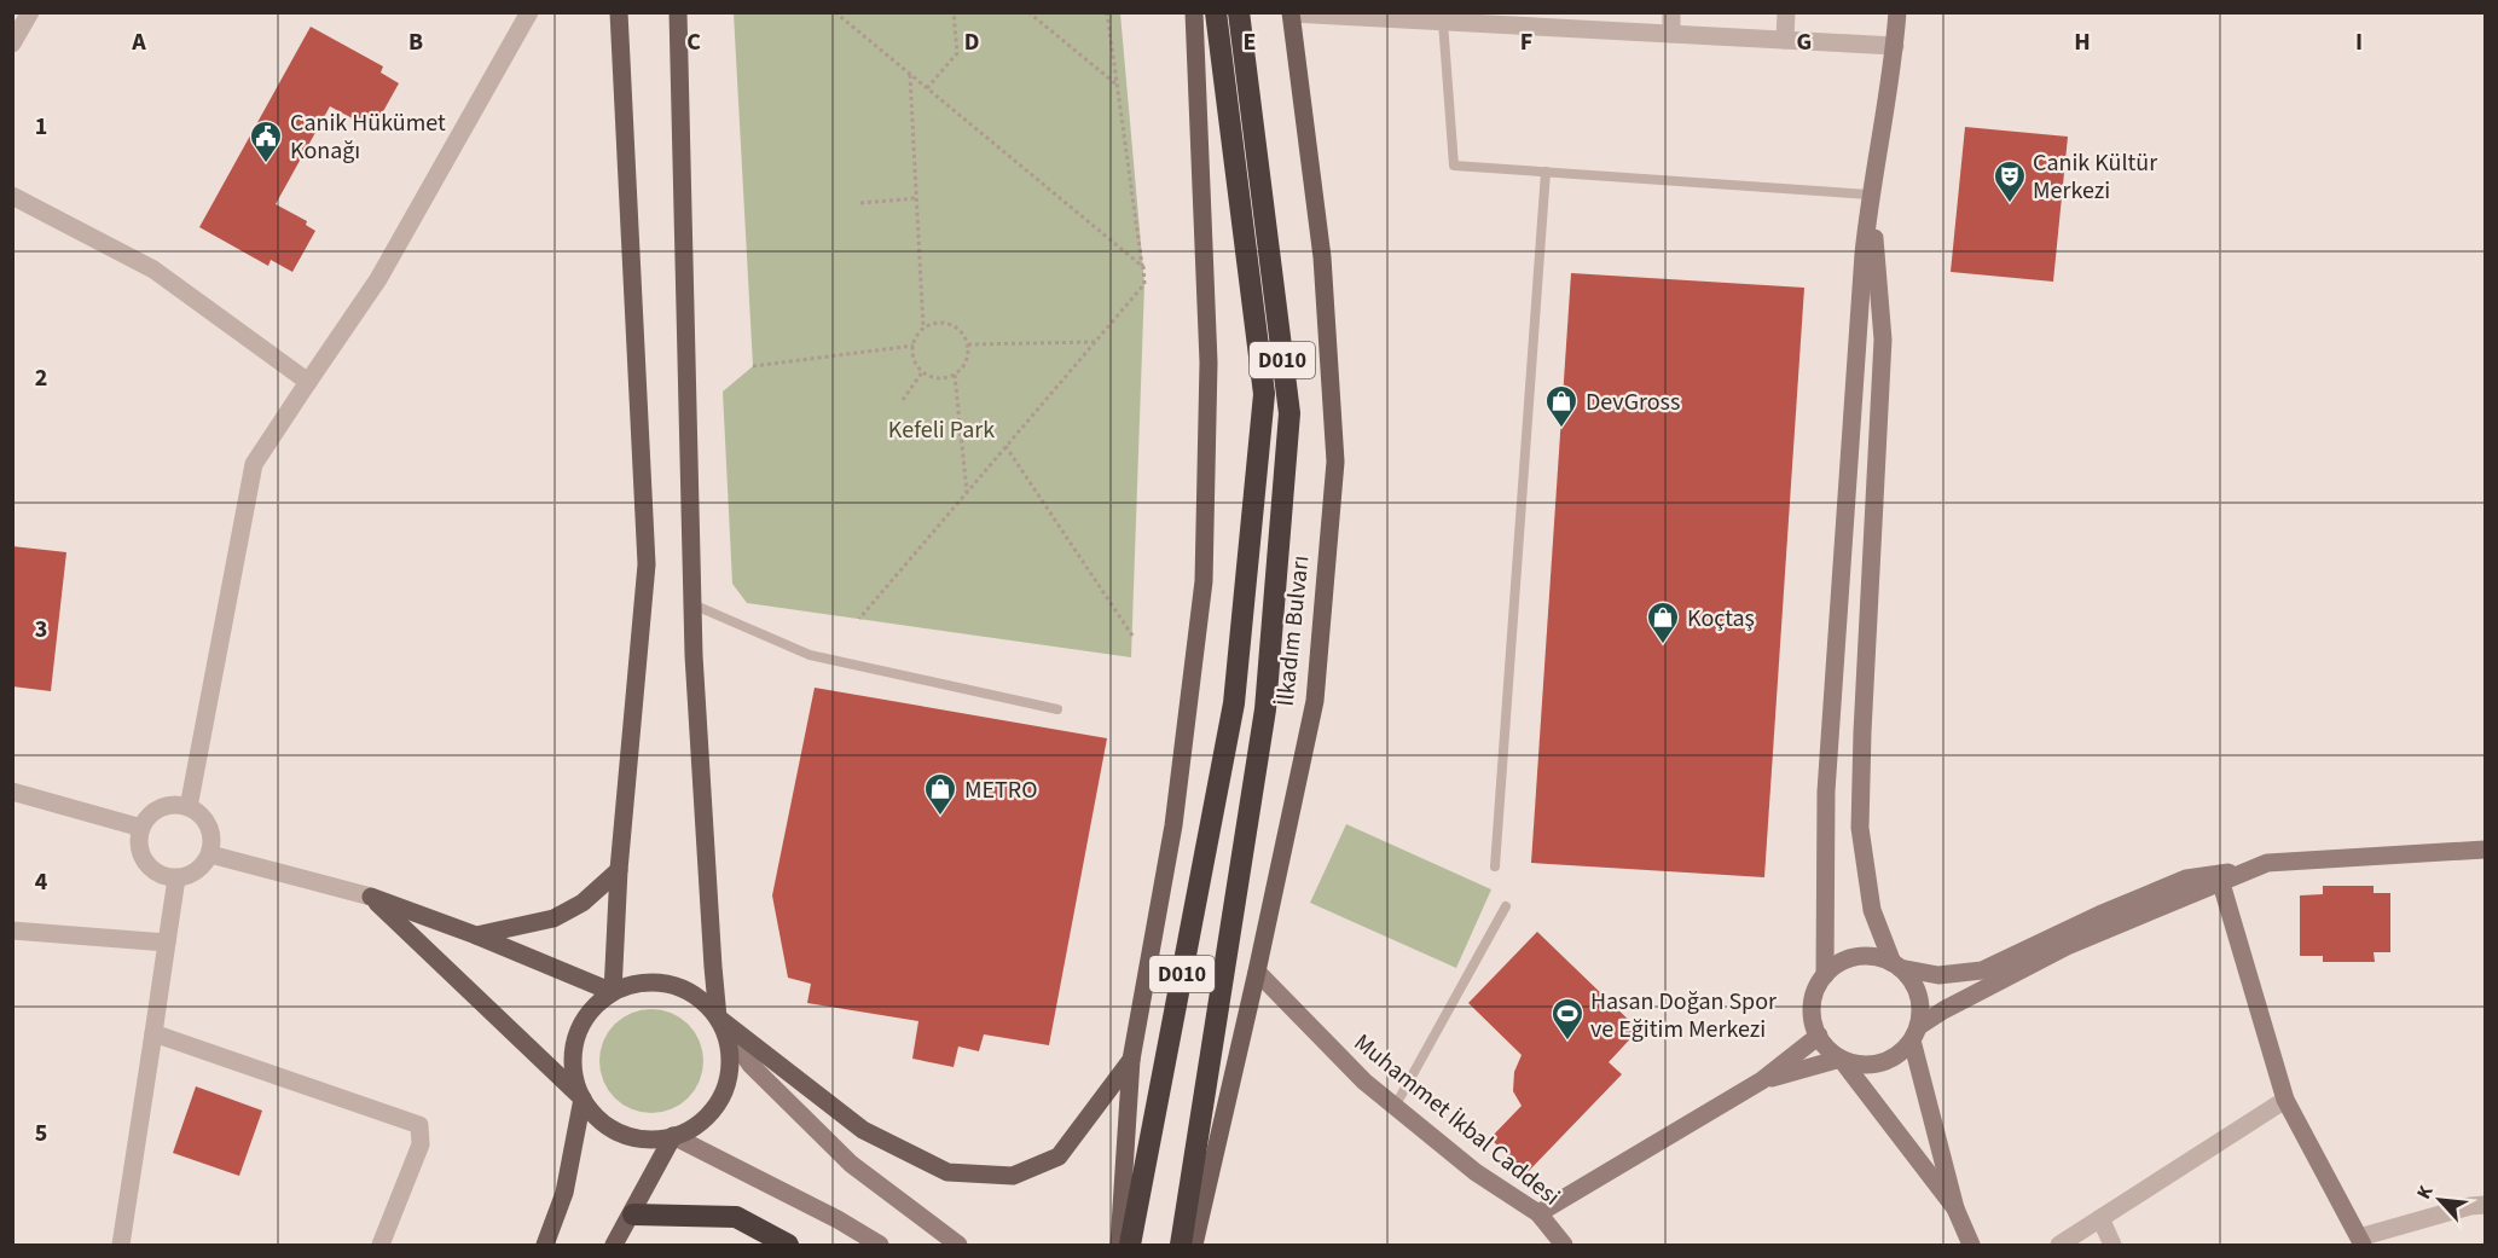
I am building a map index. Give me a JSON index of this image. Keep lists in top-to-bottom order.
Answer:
{
  "streets": {
    "highway": ["D010", "İlkadım Bulvarı"],
    "street": ["Muhammet İkbal Caddesi"]
  },
  "crossings": [
    ["İlkadım Bulvarı", "Muhammet İkbal Caddesi"]
  ],
  "parks": ["Kefeli Park"],
  "places": {
    "public building": ["Canik Hükümet Konağı"],
    "theatre": ["Canik Kültür Merkezi"],
    "shop": ["DevGross", "Koçtaş", "METRO"],
    "sports": ["Hasan Doğan Spor ve Eğitim Merkezi"]
  },
  "north": "top left",
  "grid": {
    "columns": [
      "A",
      "B",
      "C",
      "D",
      "E",
      "F",
      "G",
      "H",
      "I"
    ],
    "rows": [
      "1",
      "2",
      "3",
      "4",
      "5"
    ]
  }
}
